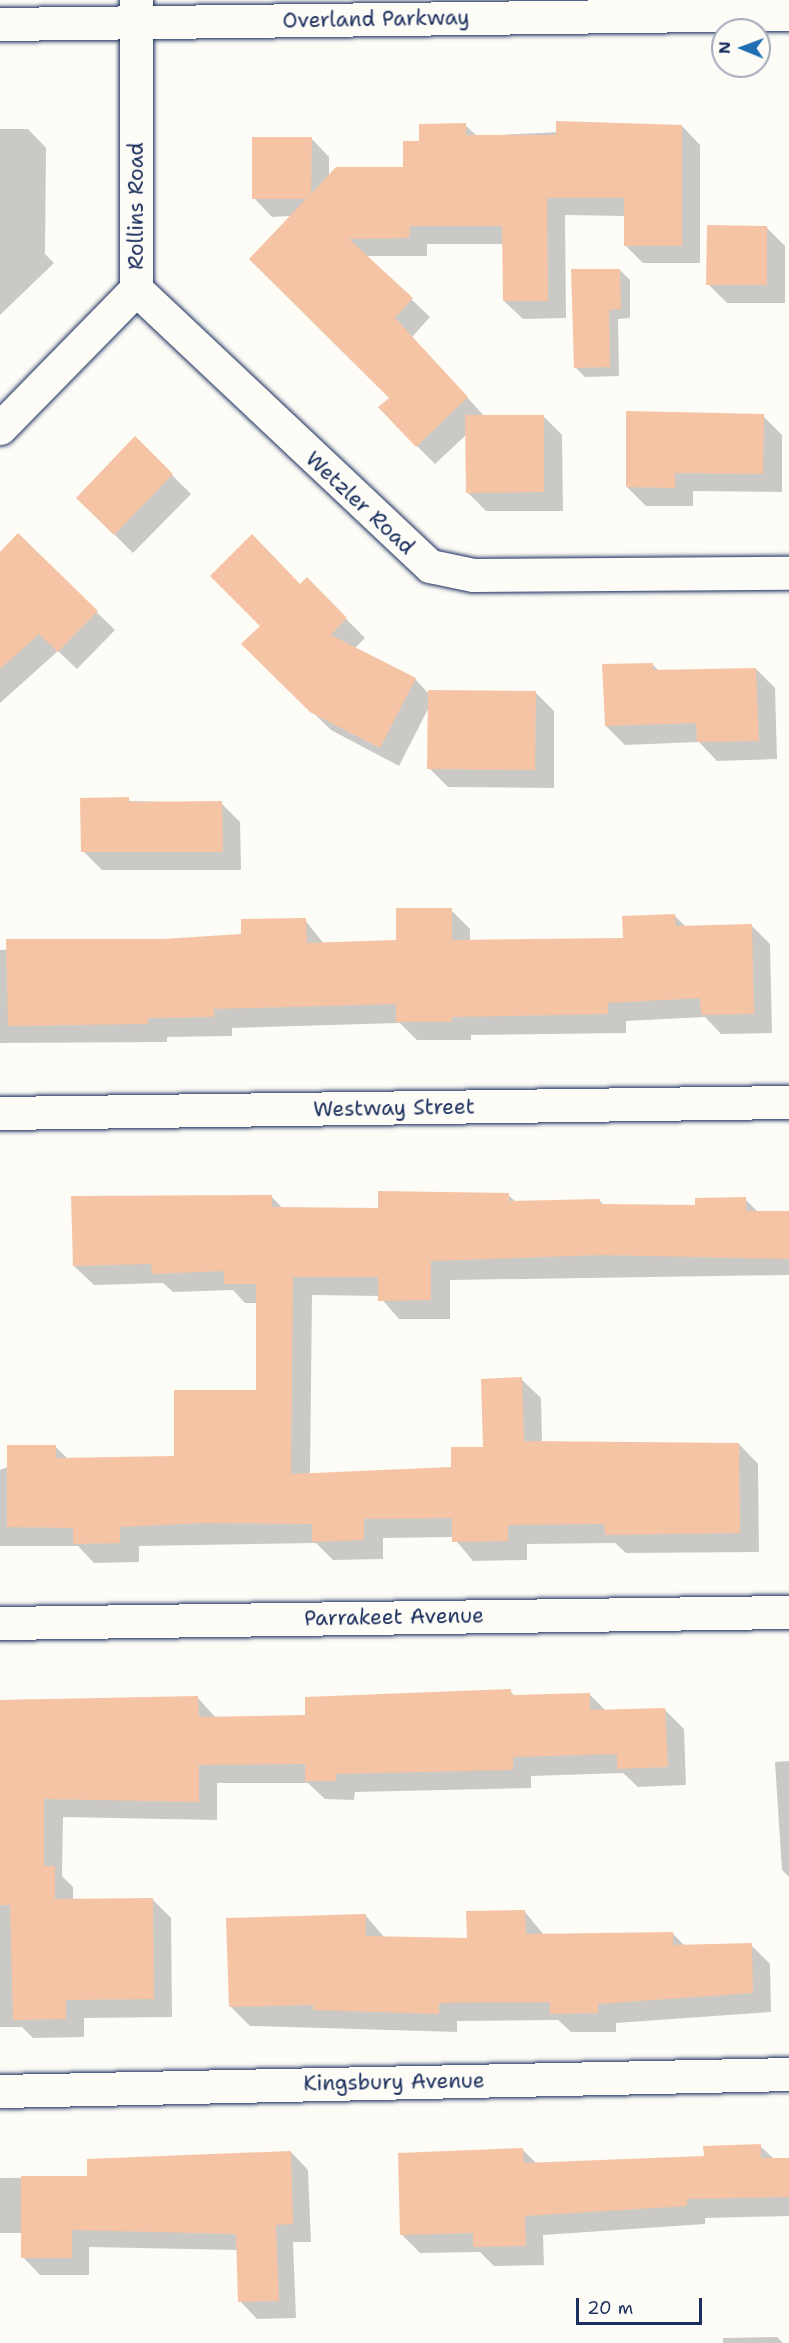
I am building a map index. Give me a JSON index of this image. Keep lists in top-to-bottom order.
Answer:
{
  "streets": {
    "street": [
      "Overland Parkway",
      "Rollins Road",
      "Wetzler Road",
      "Westway Street",
      "Parrakeet Avenue",
      "Kingsbury Avenue"
    ]
  },
  "crossings": [
    ["Overland Parkway", "Rollins Road"],
    ["Rollins Road", "Wetzler Road"]
  ],
  "scale_bar": "20 m",
  "north": "left"
}
